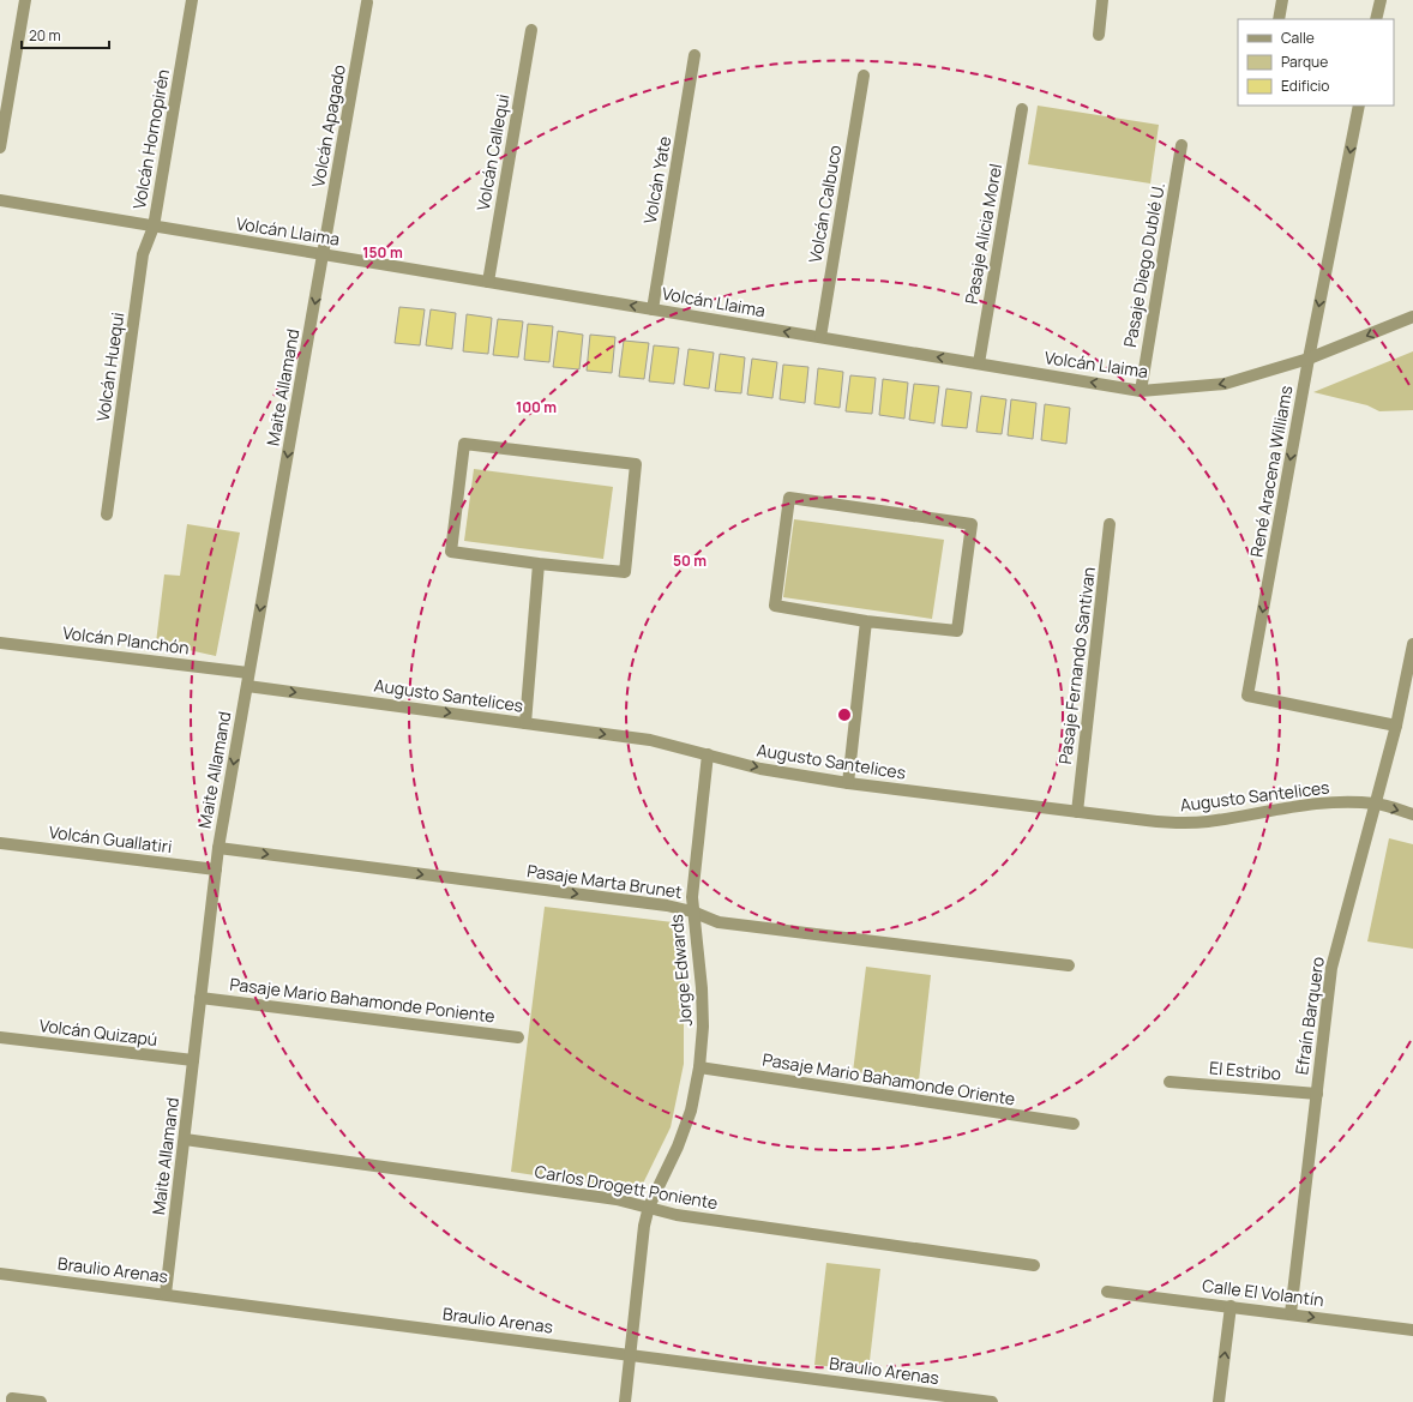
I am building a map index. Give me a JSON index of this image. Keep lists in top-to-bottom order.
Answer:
{
  "streets": {
    "street": [
      "Volcán Apagado",
      "Volcán Hornopirén",
      "Volcán Callequi",
      "Volcán Yate",
      "Volcán Calbuco",
      "Volcán Llaima",
      "Pasaje Alicia Morel",
      "Pasaje Diego Dublé U.",
      "Volcán Huequi",
      "Maite Allamand",
      "René Aracena Williams",
      "Volcán Planchón",
      "Pasaje Fernando Santivan",
      "Augusto Santelices",
      "Volcán Guallatiri",
      "Pasaje Marta Brunet",
      "Jorge Edwards",
      "Pasaje Mario Bahamonde Poniente",
      "Efraín Barquero",
      "Volcán Quizapú",
      "El Estribo",
      "Pasaje Mario Bahamonde Oriente",
      "Carlos Drogett Poniente",
      "Braulio Arenas",
      "Calle El Volantín"
    ]
  },
  "crossings": [
    ["Volcán Apagado", "Volcán Llaima"],
    ["Volcán Apagado", "Maite Allamand"],
    ["Volcán Hornopirén", "Volcán Llaima"],
    ["Volcán Hornopirén", "Volcán Huequi"],
    ["Volcán Callequi", "Volcán Llaima"],
    ["Volcán Yate", "Volcán Llaima"],
    ["Volcán Calbuco", "Volcán Llaima"],
    ["Volcán Llaima", "Pasaje Alicia Morel"],
    ["Volcán Llaima", "Pasaje Diego Dublé U."],
    ["Volcán Llaima", "Volcán Huequi"],
    ["Volcán Llaima", "Maite Allamand"],
    ["Volcán Llaima", "René Aracena Williams"],
    ["Maite Allamand", "Volcán Planchón"],
    ["Maite Allamand", "Augusto Santelices"],
    ["Maite Allamand", "Volcán Guallatiri"],
    ["Maite Allamand", "Pasaje Marta Brunet"],
    ["Maite Allamand", "Pasaje Mario Bahamonde Poniente"],
    ["Maite Allamand", "Volcán Quizapú"],
    ["Maite Allamand", "Carlos Drogett Poniente"],
    ["Maite Allamand", "Braulio Arenas"],
    ["René Aracena Williams", "Efraín Barquero"],
    ["Pasaje Fernando Santivan", "Augusto Santelices"],
    ["Augusto Santelices", "Jorge Edwards"],
    ["Augusto Santelices", "Efraín Barquero"],
    ["Pasaje Marta Brunet", "Jorge Edwards"],
    ["Jorge Edwards", "Pasaje Mario Bahamonde Oriente"],
    ["Jorge Edwards", "Carlos Drogett Poniente"],
    ["Jorge Edwards", "Braulio Arenas"],
    ["Efraín Barquero", "El Estribo"],
    ["Efraín Barquero", "Calle El Volantín"]
  ],
  "one_way": [
    "Volcán Llaima",
    "Maite Allamand",
    "René Aracena Williams",
    "Augusto Santelices",
    "Pasaje Marta Brunet",
    "Calle El Volantín"
  ],
  "legend": ["Calle", "Parque", "Edificio"],
  "scale_bar": "20 m",
  "rings": ["150 m", "100 m", "50 m"]
}
